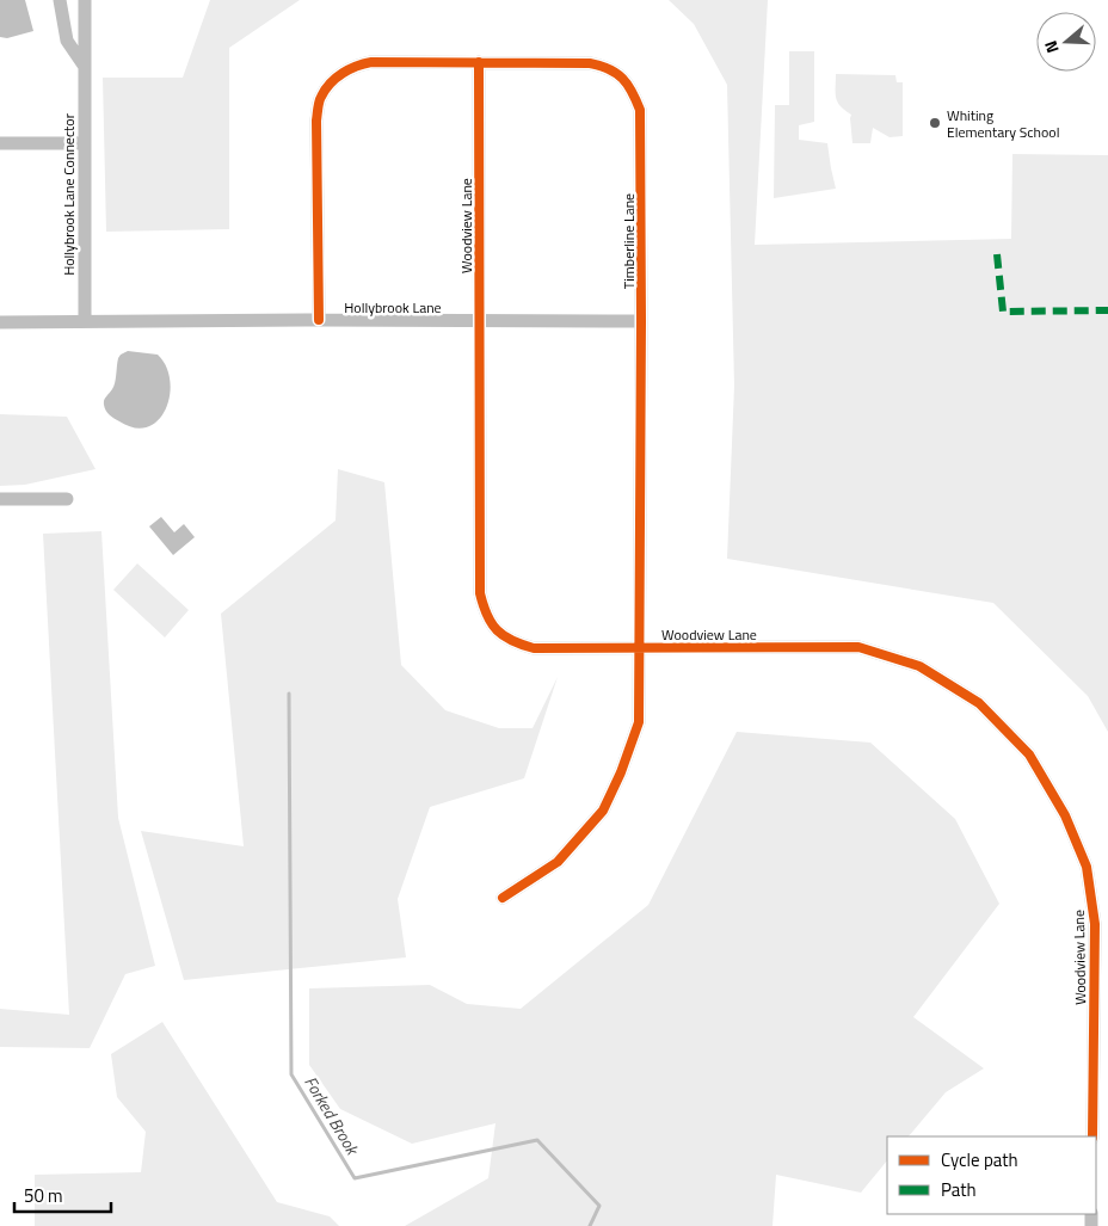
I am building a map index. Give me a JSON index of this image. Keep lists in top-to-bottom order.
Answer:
{
  "streets": {
    "street": [
      "Hollybrook Lane Connector",
      "Woodview Lane",
      "Timberline Lane",
      "Hollybrook Lane"
    ]
  },
  "crossings": [
    ["Hollybrook Lane Connector", "Hollybrook Lane"],
    ["Woodview Lane", "Timberline Lane"],
    ["Woodview Lane", "Hollybrook Lane"],
    ["Timberline Lane", "Hollybrook Lane"]
  ],
  "water": ["Forked Brook"],
  "places": ["Whiting Elementary School"],
  "legend": ["Cycle path", "Path"],
  "scale_bar": "50 m",
  "north": "left"
}
